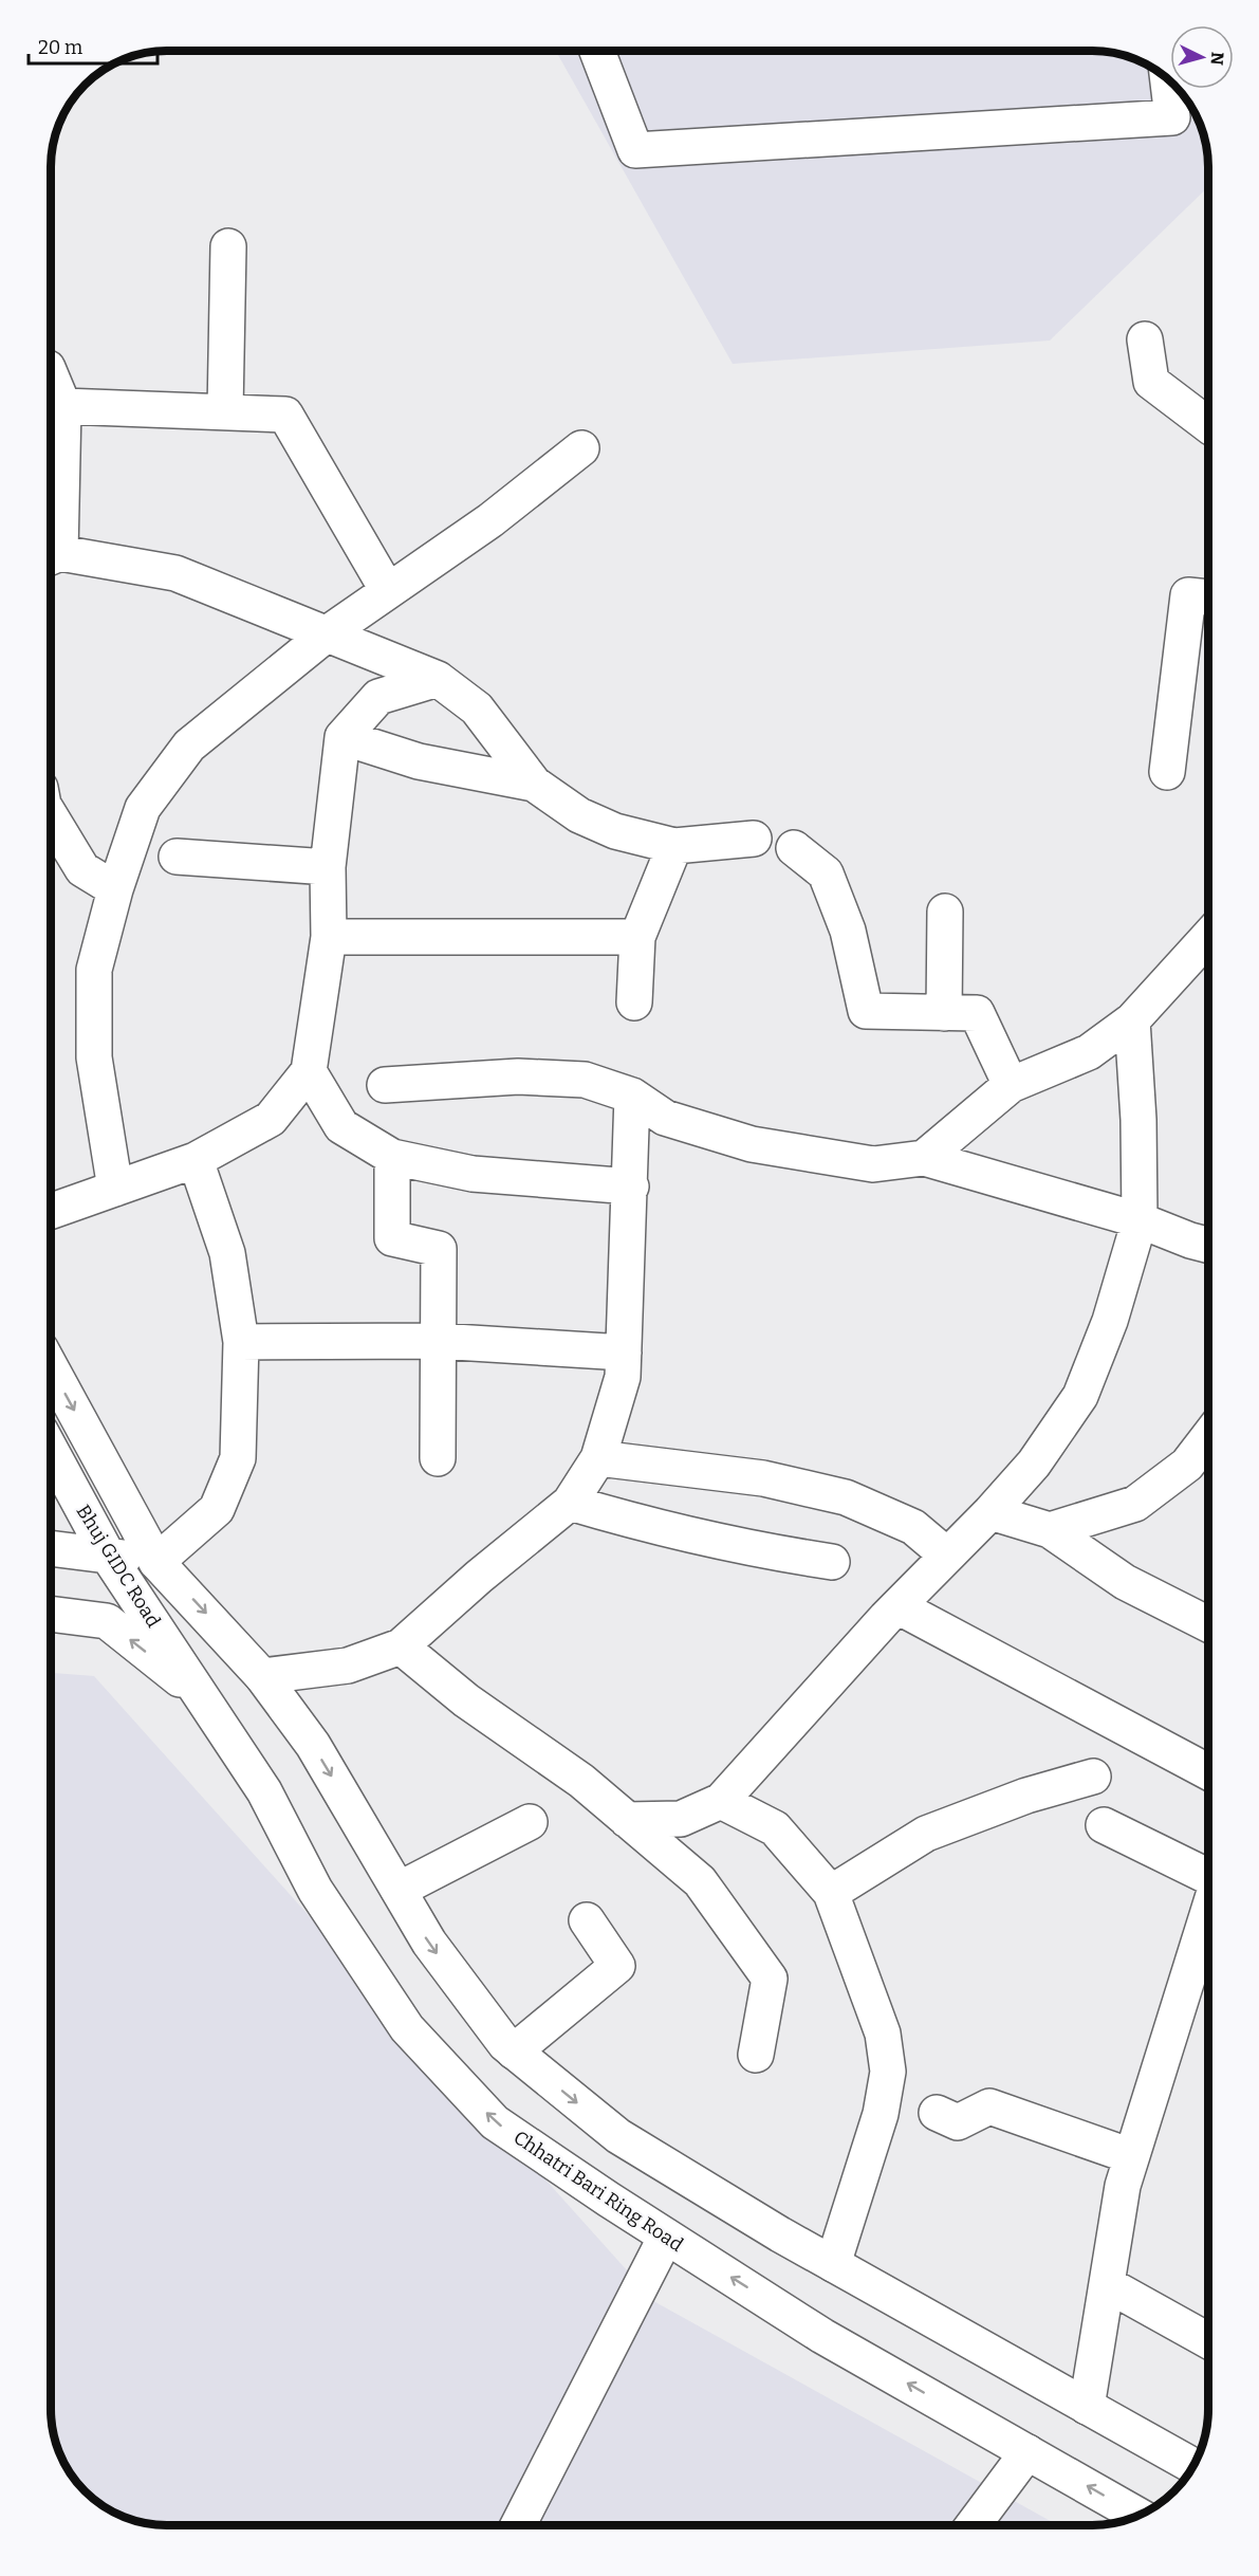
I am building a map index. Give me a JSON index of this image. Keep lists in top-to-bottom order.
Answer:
{
  "streets": {
    "street": ["Bhuj GIDC Road", "Chhatri Bari Ring Road"]
  },
  "crossings": [
    ["Bhuj GIDC Road", "Chhatri Bari Ring Road"]
  ],
  "scale_bar": "20 m",
  "north": "right"
}
